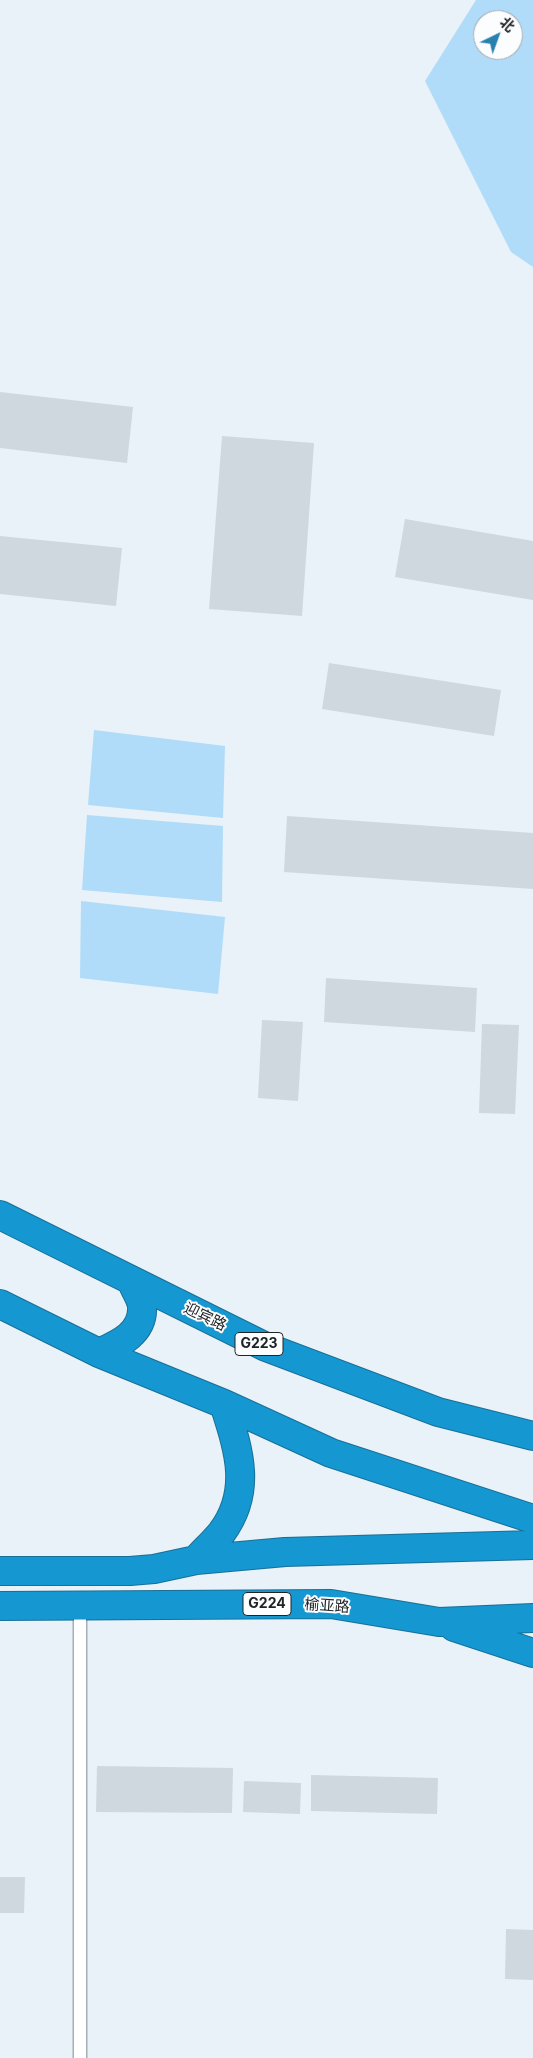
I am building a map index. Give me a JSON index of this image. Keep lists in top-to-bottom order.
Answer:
{
  "streets": {
    "highway": [
      "迎宾路",
      "G223",
      "G224",
      "榆亚路"
    ]
  },
  "north": "top right"
}
